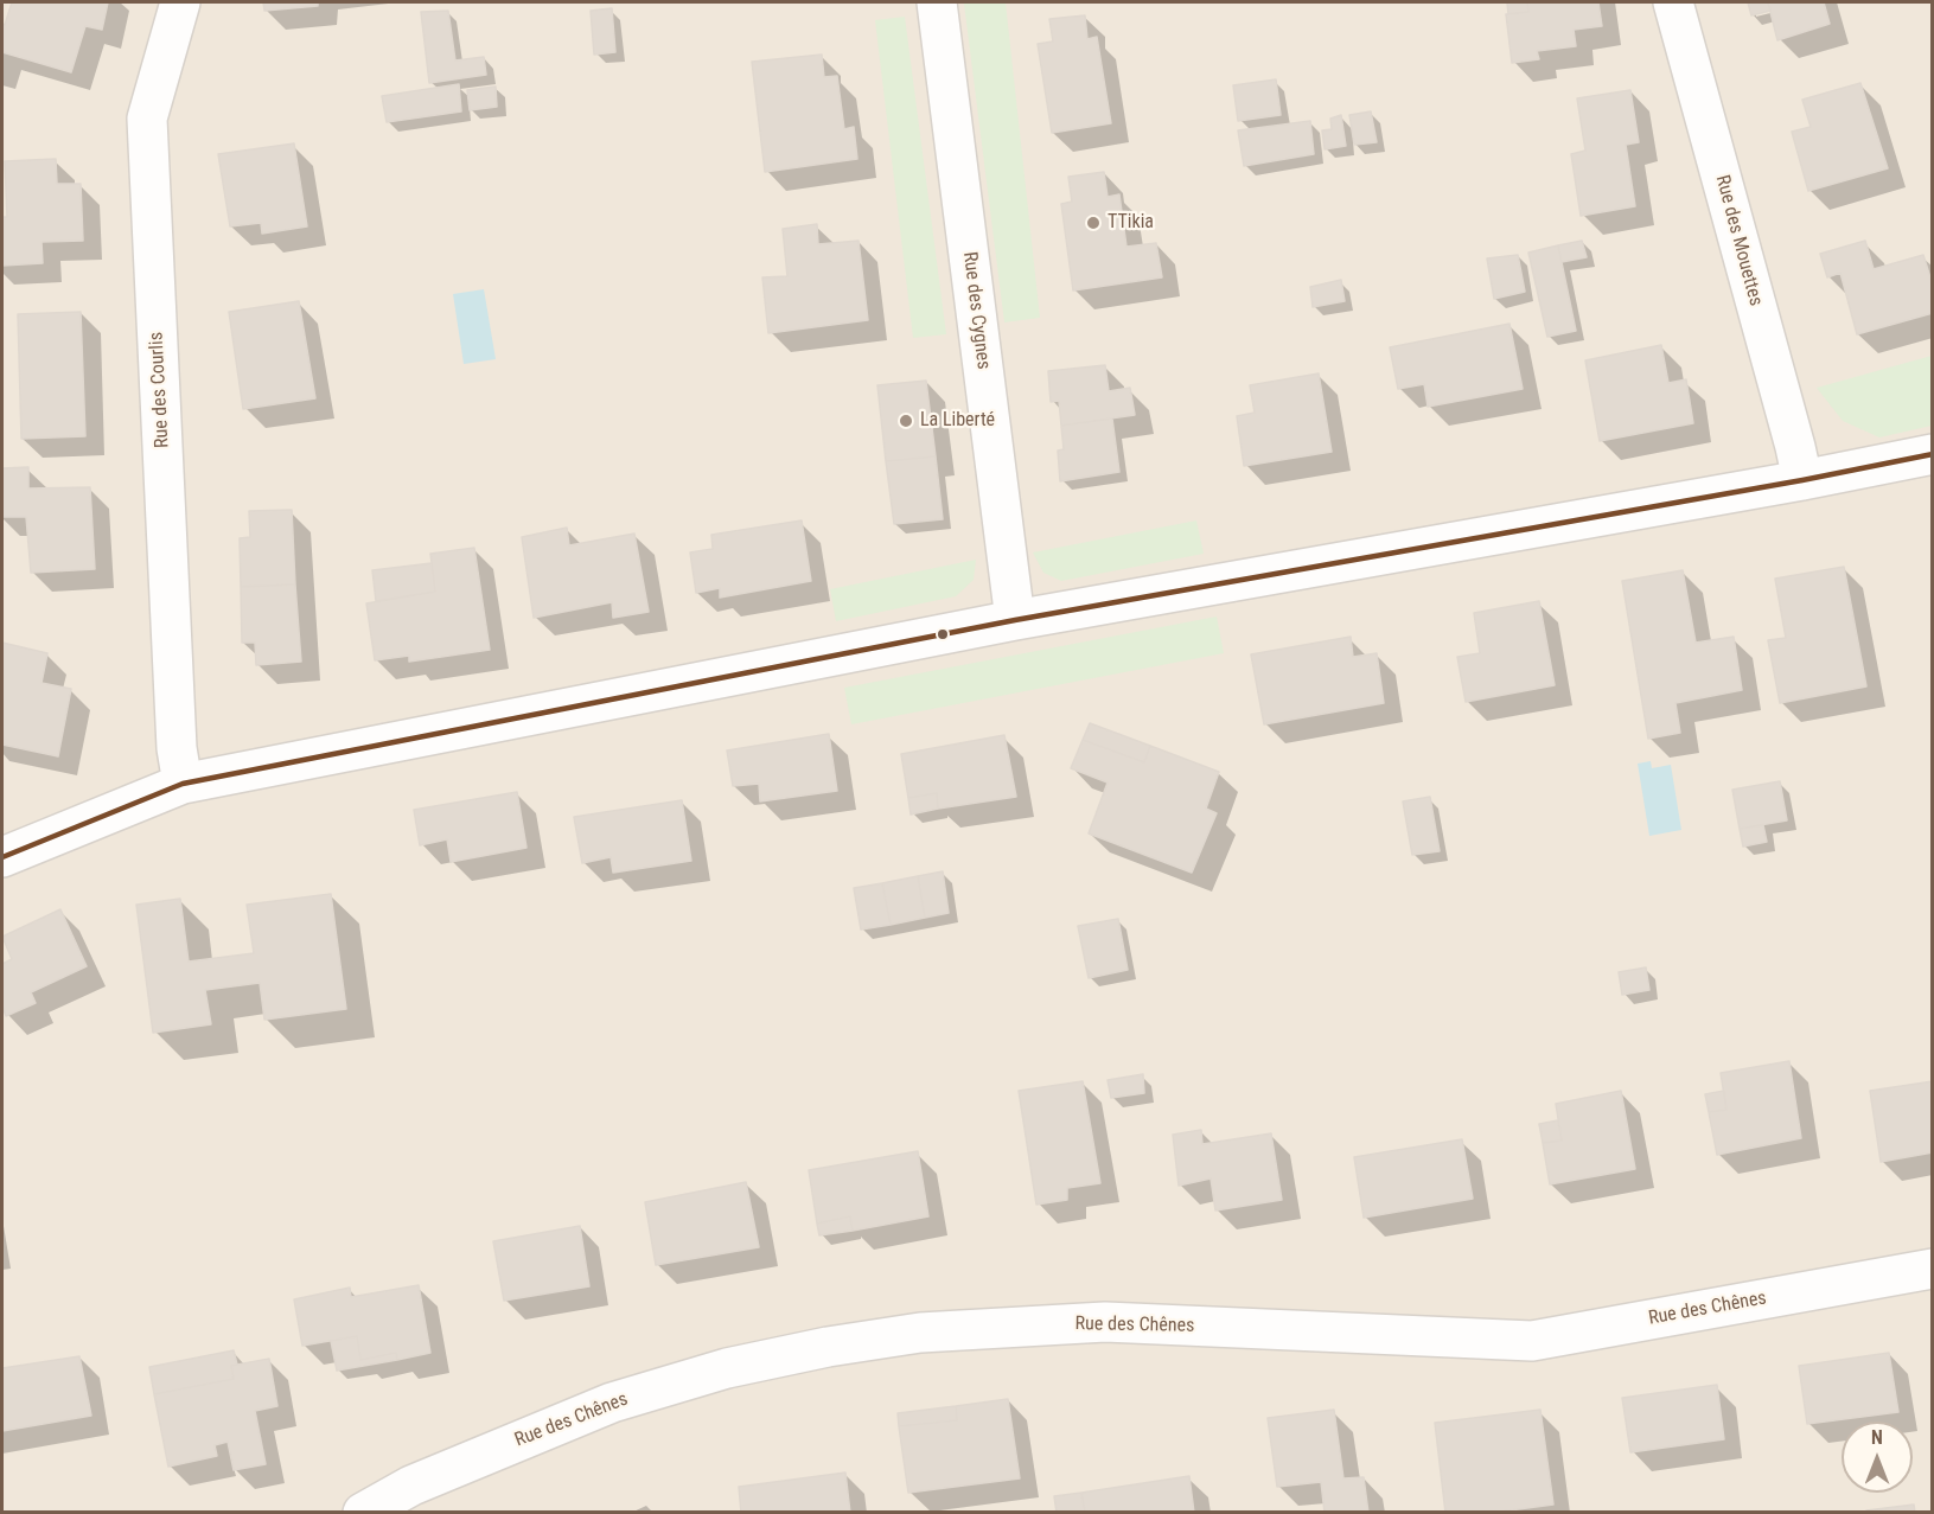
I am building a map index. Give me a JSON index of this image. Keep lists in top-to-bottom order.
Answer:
{
  "streets": {
    "street": [
      "Rue des Mouettes",
      "Rue des Cygnes",
      "Rue des Courlis",
      "Rue des Chênes"
    ]
  },
  "places": ["TTikia", "La Liberté"],
  "north": "top"
}
